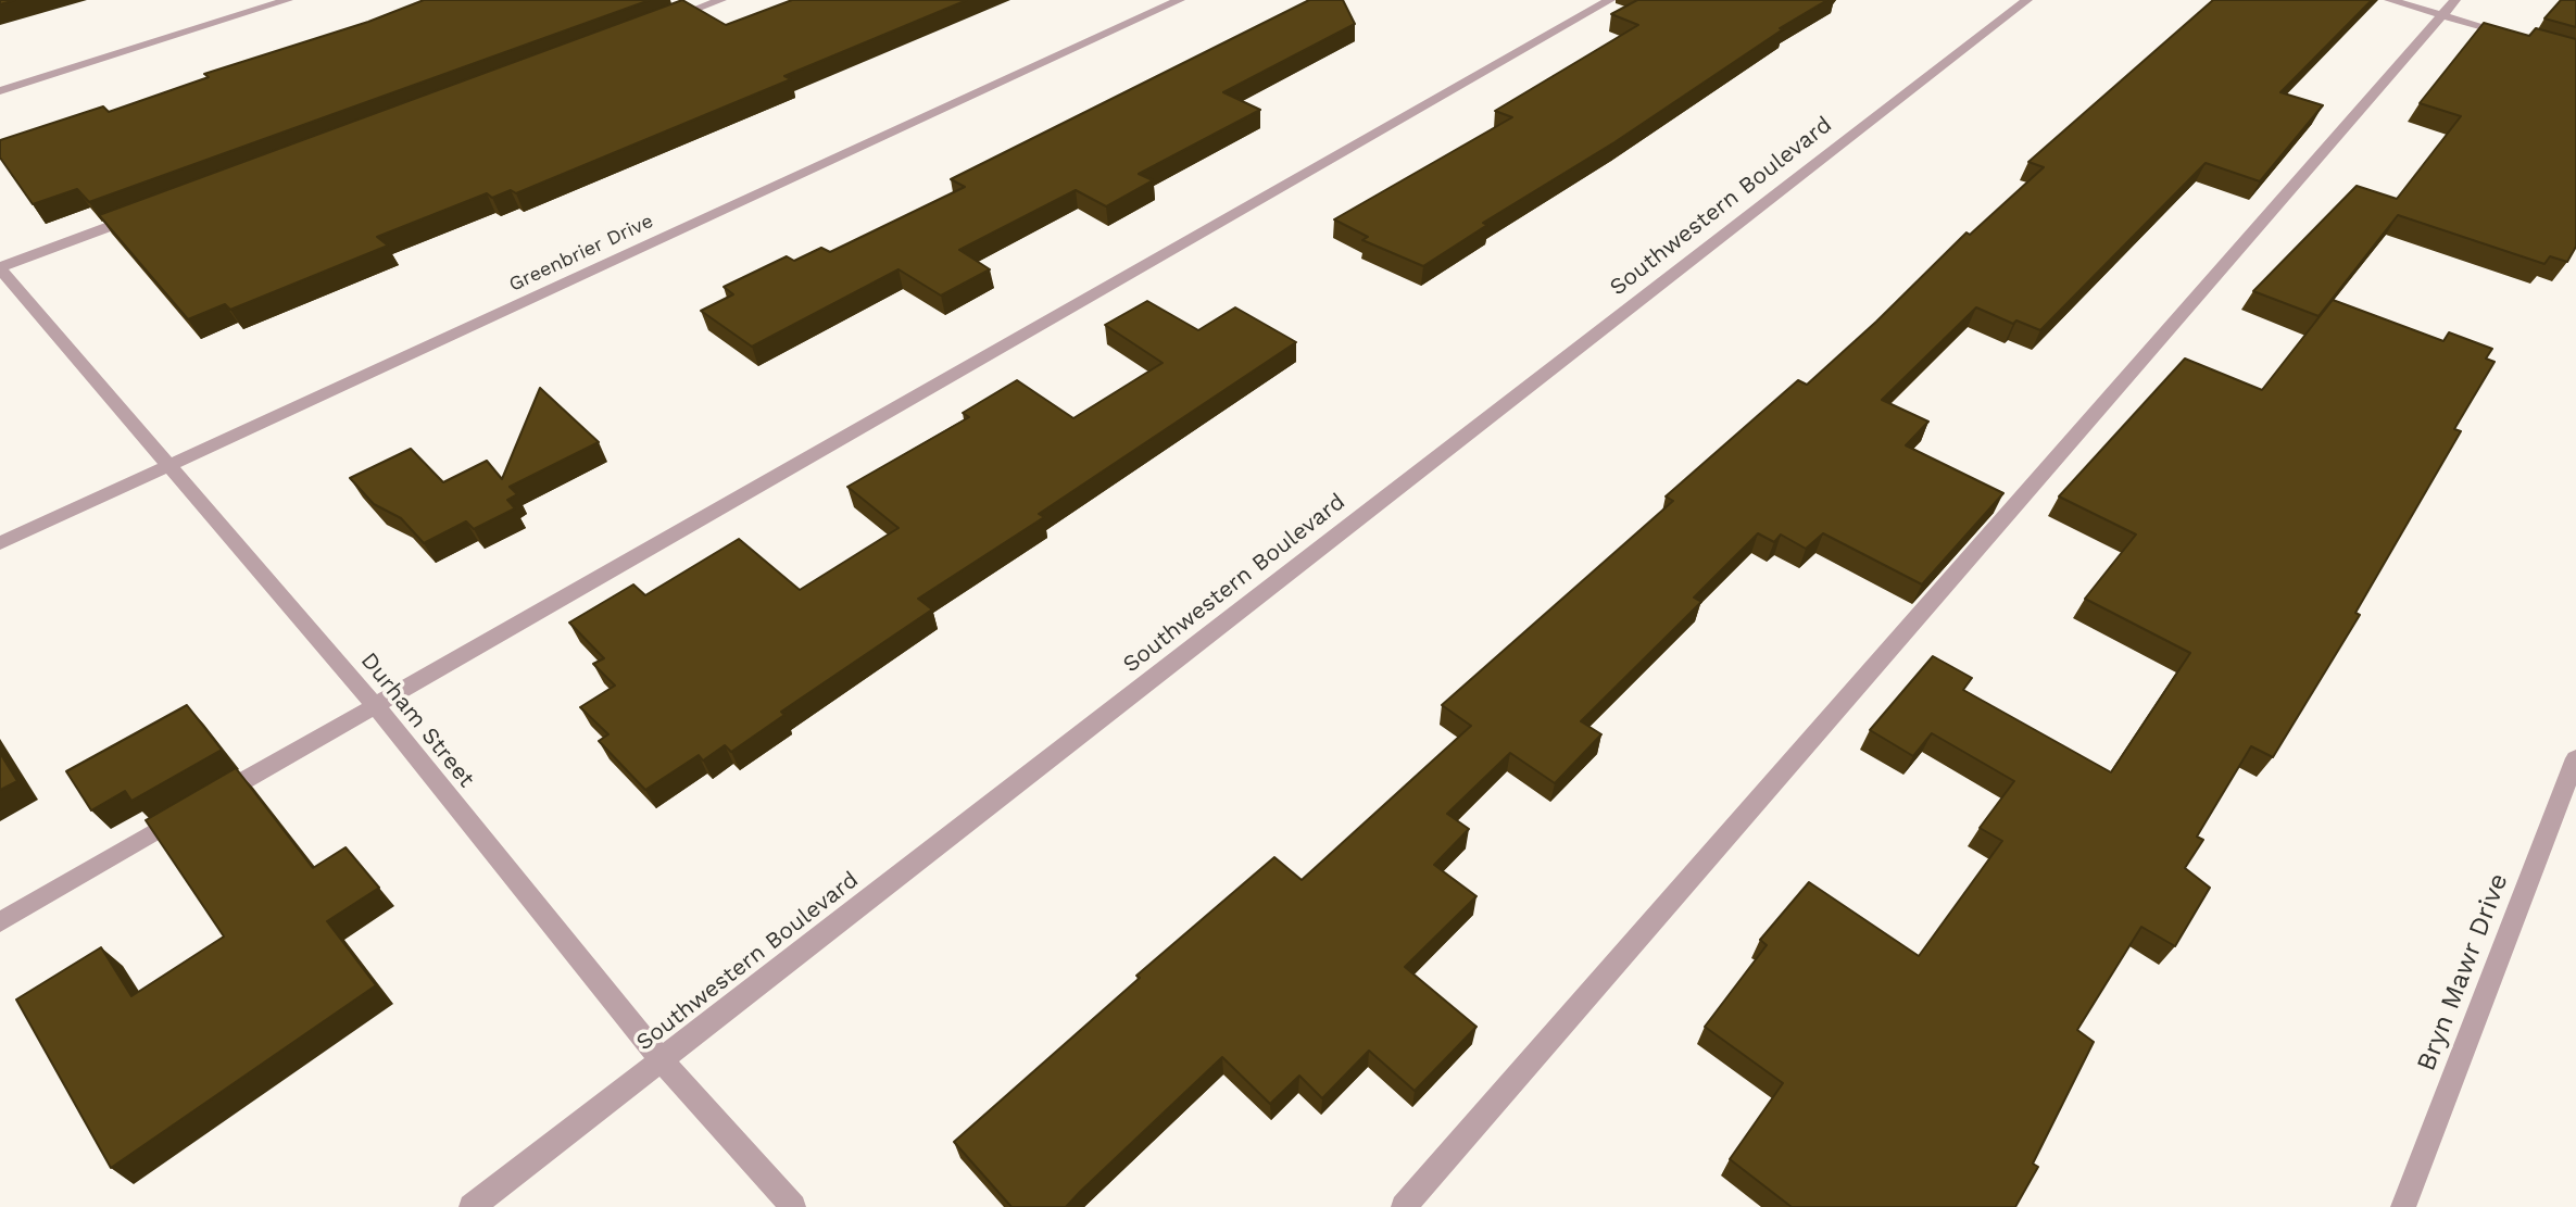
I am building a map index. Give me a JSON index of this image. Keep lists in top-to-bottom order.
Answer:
{
  "streets": {
    "street": [
      "Southwestern Boulevard",
      "Greenbrier Drive",
      "Durham Street",
      "Bryn Mawr Drive"
    ]
  },
  "crossings": [
    ["Southwestern Boulevard", "Durham Street"],
    ["Greenbrier Drive", "Durham Street"]
  ]
}
